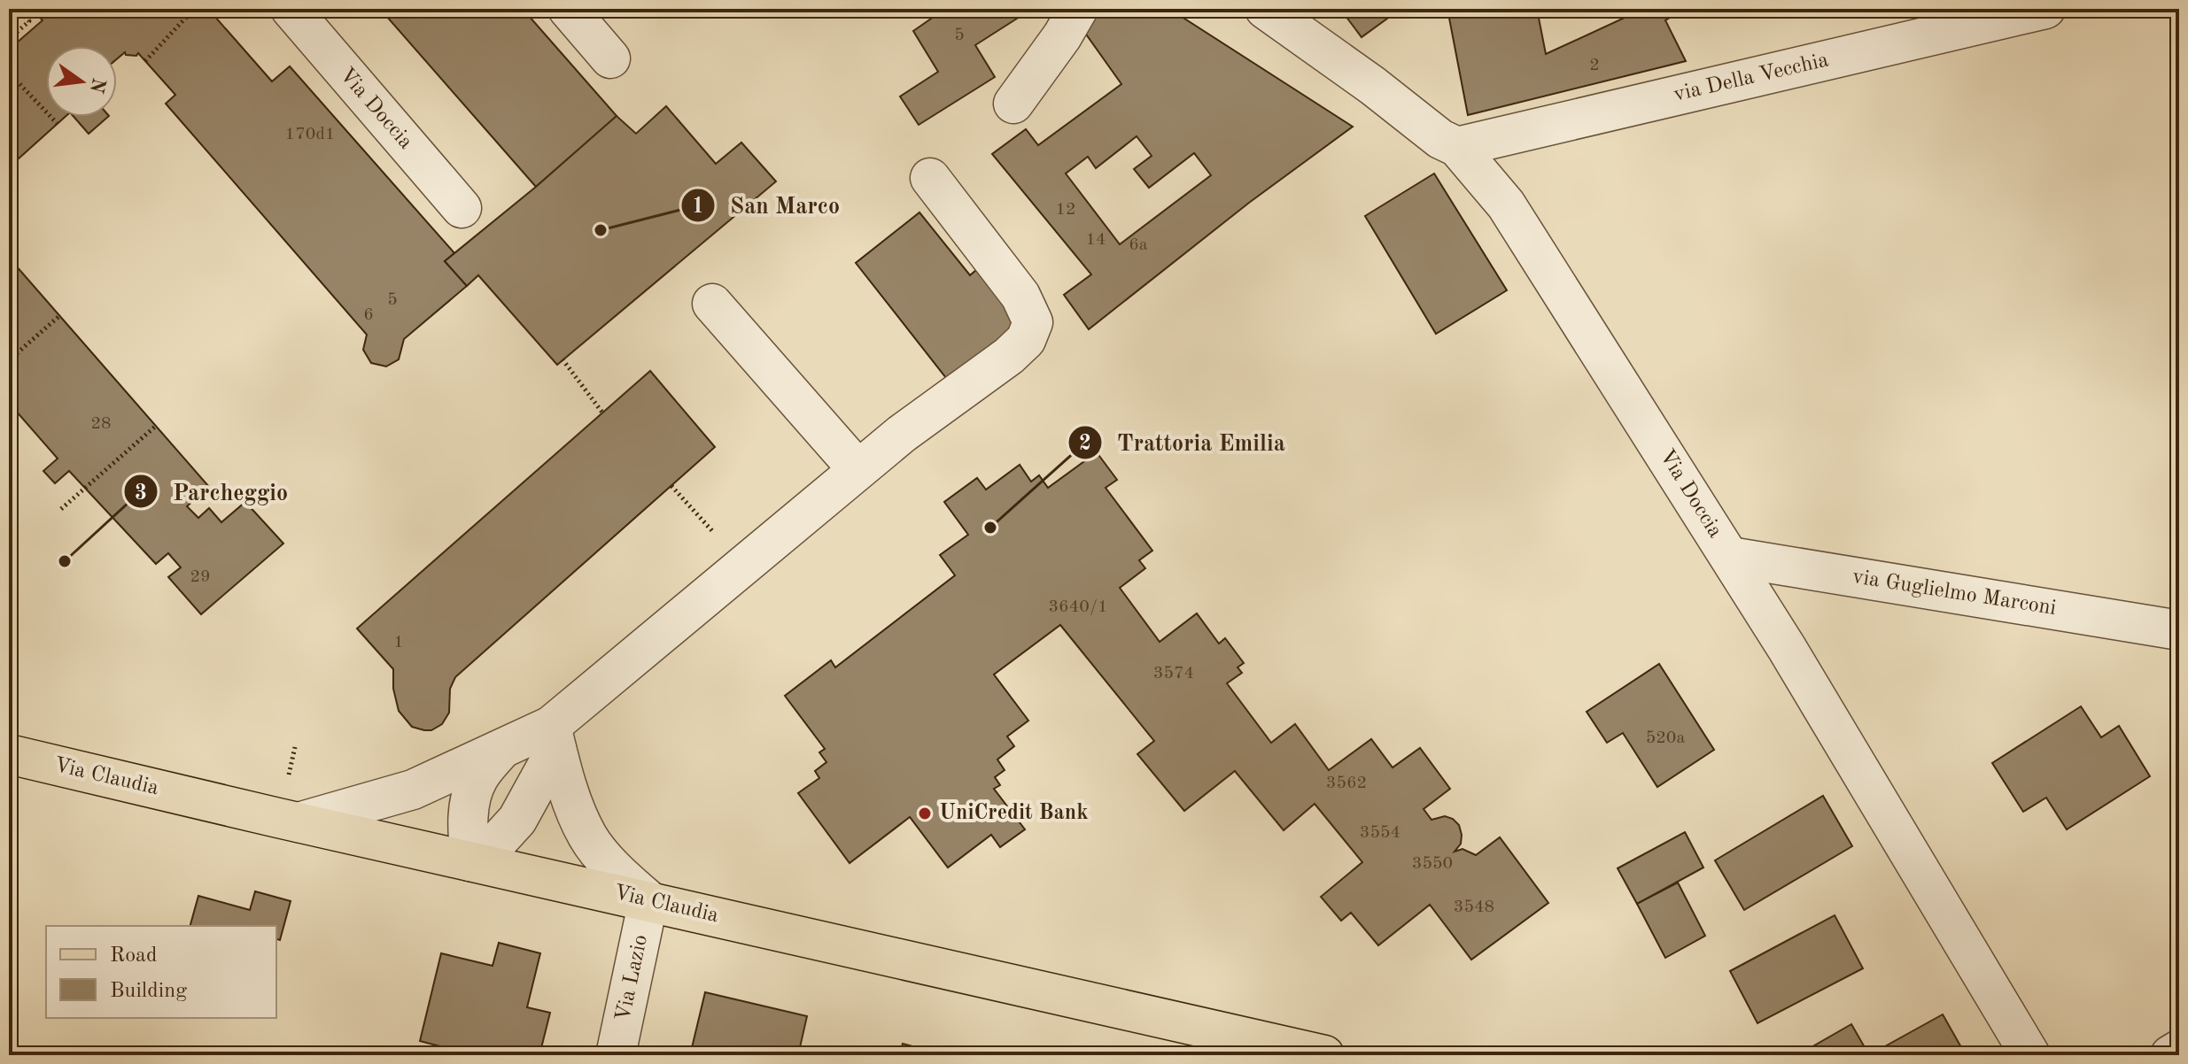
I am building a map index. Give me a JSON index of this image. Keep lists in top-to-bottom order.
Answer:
{
  "streets": {
    "main road": ["Via Claudia"],
    "street": [
      "via Della Vecchia",
      "Via Doccia",
      "via Guglielmo Marconi",
      "Via Lazio"
    ]
  },
  "crossings": [
    ["via Della Vecchia", "Via Doccia"],
    ["Via Doccia", "via Guglielmo Marconi"],
    ["Via Claudia", "Via Lazio"]
  ],
  "places": [
    "San Marco",
    "Trattoria Emilia",
    "Parcheggio",
    "UniCredit Bank"
  ],
  "house_numbers": [
    "5",
    "2",
    "170d1",
    "12",
    "14",
    "6a",
    "5",
    "6",
    "28",
    "29",
    "3640/1",
    "1",
    "3574",
    "520a",
    "3562",
    "3554",
    "3550",
    "3548"
  ],
  "legend": ["Road", "Building"],
  "north": "right"
}
